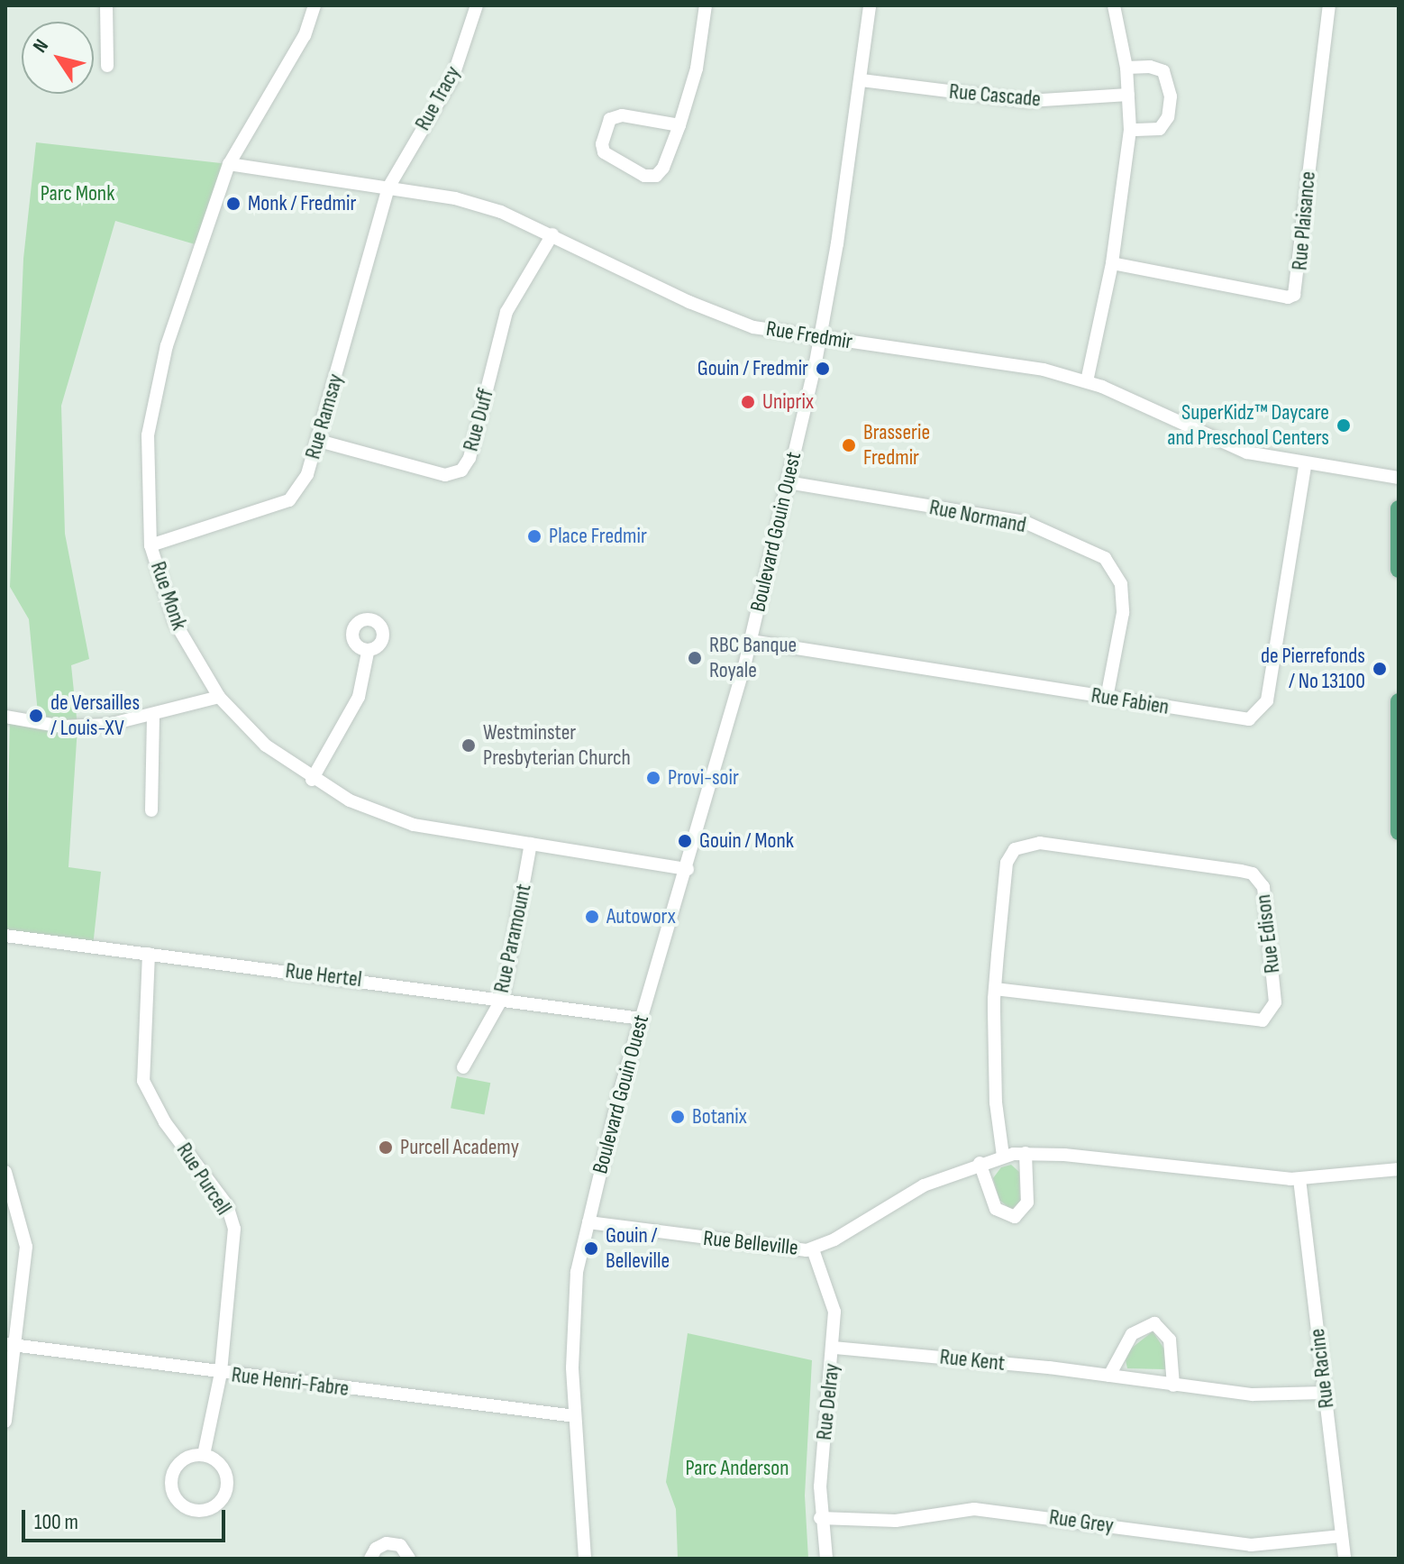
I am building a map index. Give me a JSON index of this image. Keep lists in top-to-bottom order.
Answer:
{
  "streets": {
    "street": [
      "Rue Cascade",
      "Rue Tracy",
      "Rue Plaisance",
      "Rue Fredmir",
      "Rue Ramsay",
      "Rue Duff",
      "Rue Normand",
      "Boulevard Gouin Ouest",
      "Rue Monk",
      "Rue Fabien",
      "Rue Edison",
      "Rue Paramount",
      "Rue Hertel",
      "Rue Purcell",
      "Rue Belleville",
      "Rue Kent",
      "Rue Racine",
      "Rue Henri-Fabre",
      "Rue Delray",
      "Rue Grey"
    ]
  },
  "crossings": [
    ["Rue Cascade", "Boulevard Gouin Ouest"],
    ["Rue Tracy", "Rue Fredmir"],
    ["Rue Tracy", "Rue Ramsay"],
    ["Rue Fredmir", "Rue Ramsay"],
    ["Rue Fredmir", "Rue Duff"],
    ["Rue Fredmir", "Boulevard Gouin Ouest"],
    ["Rue Fredmir", "Rue Monk"],
    ["Rue Fredmir", "Rue Fabien"],
    ["Rue Ramsay", "Rue Duff"],
    ["Rue Ramsay", "Rue Monk"],
    ["Rue Normand", "Boulevard Gouin Ouest"],
    ["Rue Normand", "Rue Fabien"],
    ["Boulevard Gouin Ouest", "Rue Monk"],
    ["Boulevard Gouin Ouest", "Rue Fabien"],
    ["Boulevard Gouin Ouest", "Rue Hertel"],
    ["Boulevard Gouin Ouest", "Rue Belleville"],
    ["Boulevard Gouin Ouest", "Rue Henri-Fabre"],
    ["Rue Monk", "Rue Paramount"],
    ["Rue Edison", "Rue Belleville"],
    ["Rue Paramount", "Rue Hertel"],
    ["Rue Hertel", "Rue Purcell"],
    ["Rue Purcell", "Rue Henri-Fabre"],
    ["Rue Belleville", "Rue Racine"],
    ["Rue Belleville", "Rue Delray"],
    ["Rue Kent", "Rue Racine"],
    ["Rue Kent", "Rue Delray"],
    ["Rue Racine", "Rue Grey"],
    ["Rue Delray", "Rue Grey"]
  ],
  "parks": ["Parc Monk", "Parc Anderson"],
  "places": [
    "Monk / Fredmir",
    "Gouin / Fredmir",
    "Uniprix",
    "SuperKidz™ Daycare and Preschool Centers",
    "Brasserie Fredmir",
    "Place Fredmir",
    "RBC Banque Royale",
    "de Pierrefonds / No 13100",
    "de Versailles / Louis-XV",
    "Westminster Presbyterian Church",
    "Provi-soir",
    "Gouin / Monk",
    "Autoworx",
    "Botanix",
    "Purcell Academy",
    "Gouin / Belleville"
  ],
  "scale_bar": "100 m",
  "north": "top left"
}
